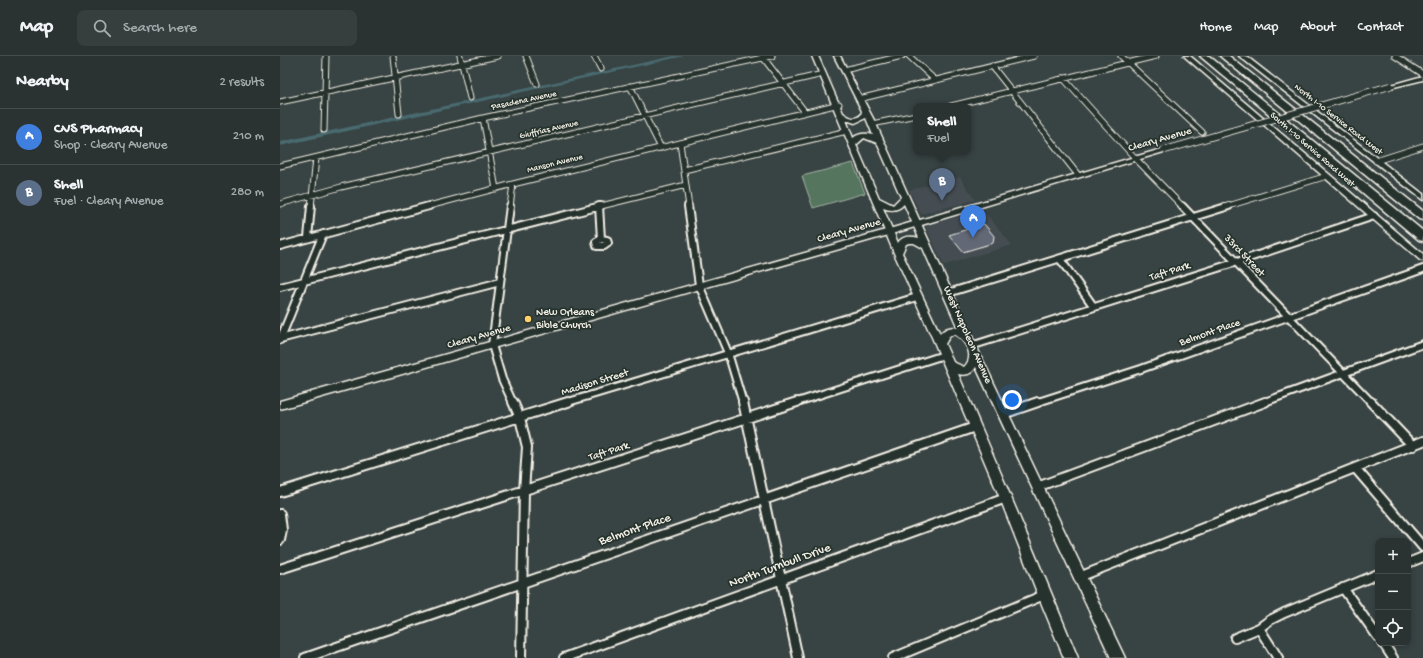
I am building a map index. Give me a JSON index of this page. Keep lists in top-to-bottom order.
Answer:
{
  "streets": {
    "main road": ["West Napoleon Avenue"],
    "street": [
      "Pasadena Avenue",
      "North I-10 Service Road West",
      "Giuffrias Avenue",
      "Cleary Avenue",
      "South I-10 Service Road West",
      "Manson Avenue",
      "33rd Street",
      "Taft Park",
      "Belmont Place",
      "Madison Street",
      "North Turnbull Drive"
    ]
  },
  "crossings": [
    ["Cleary Avenue", "33rd Street"],
    ["Cleary Avenue", "West Napoleon Avenue"],
    ["South I-10 Service Road West", "Taft Park"],
    ["33rd Street", "Taft Park"],
    ["33rd Street", "Belmont Place"],
    ["Taft Park", "West Napoleon Avenue"],
    ["Belmont Place", "West Napoleon Avenue"]
  ],
  "places": ["New Orleans Bible Church"],
  "page": {
    "header": "Map",
    "search": "Search here",
    "nav": [
      "Home",
      "Map",
      "About",
      "Contact"
    ],
    "heading": ["Nearby", "2 results"],
    "popup": ["Shell", "Fuel"],
    "list": [
      {
        "mark": "A",
        "name": "CVS Pharmacy",
        "note": "Shop · Cleary Avenue",
        "value": "210 m"
      },
      {
        "mark": "B",
        "name": "Shell",
        "note": "Fuel · Cleary Avenue",
        "value": "280 m"
      }
    ],
    "pins": ["B", "A"],
    "map_buttons": ["+", "−"]
  }
}
